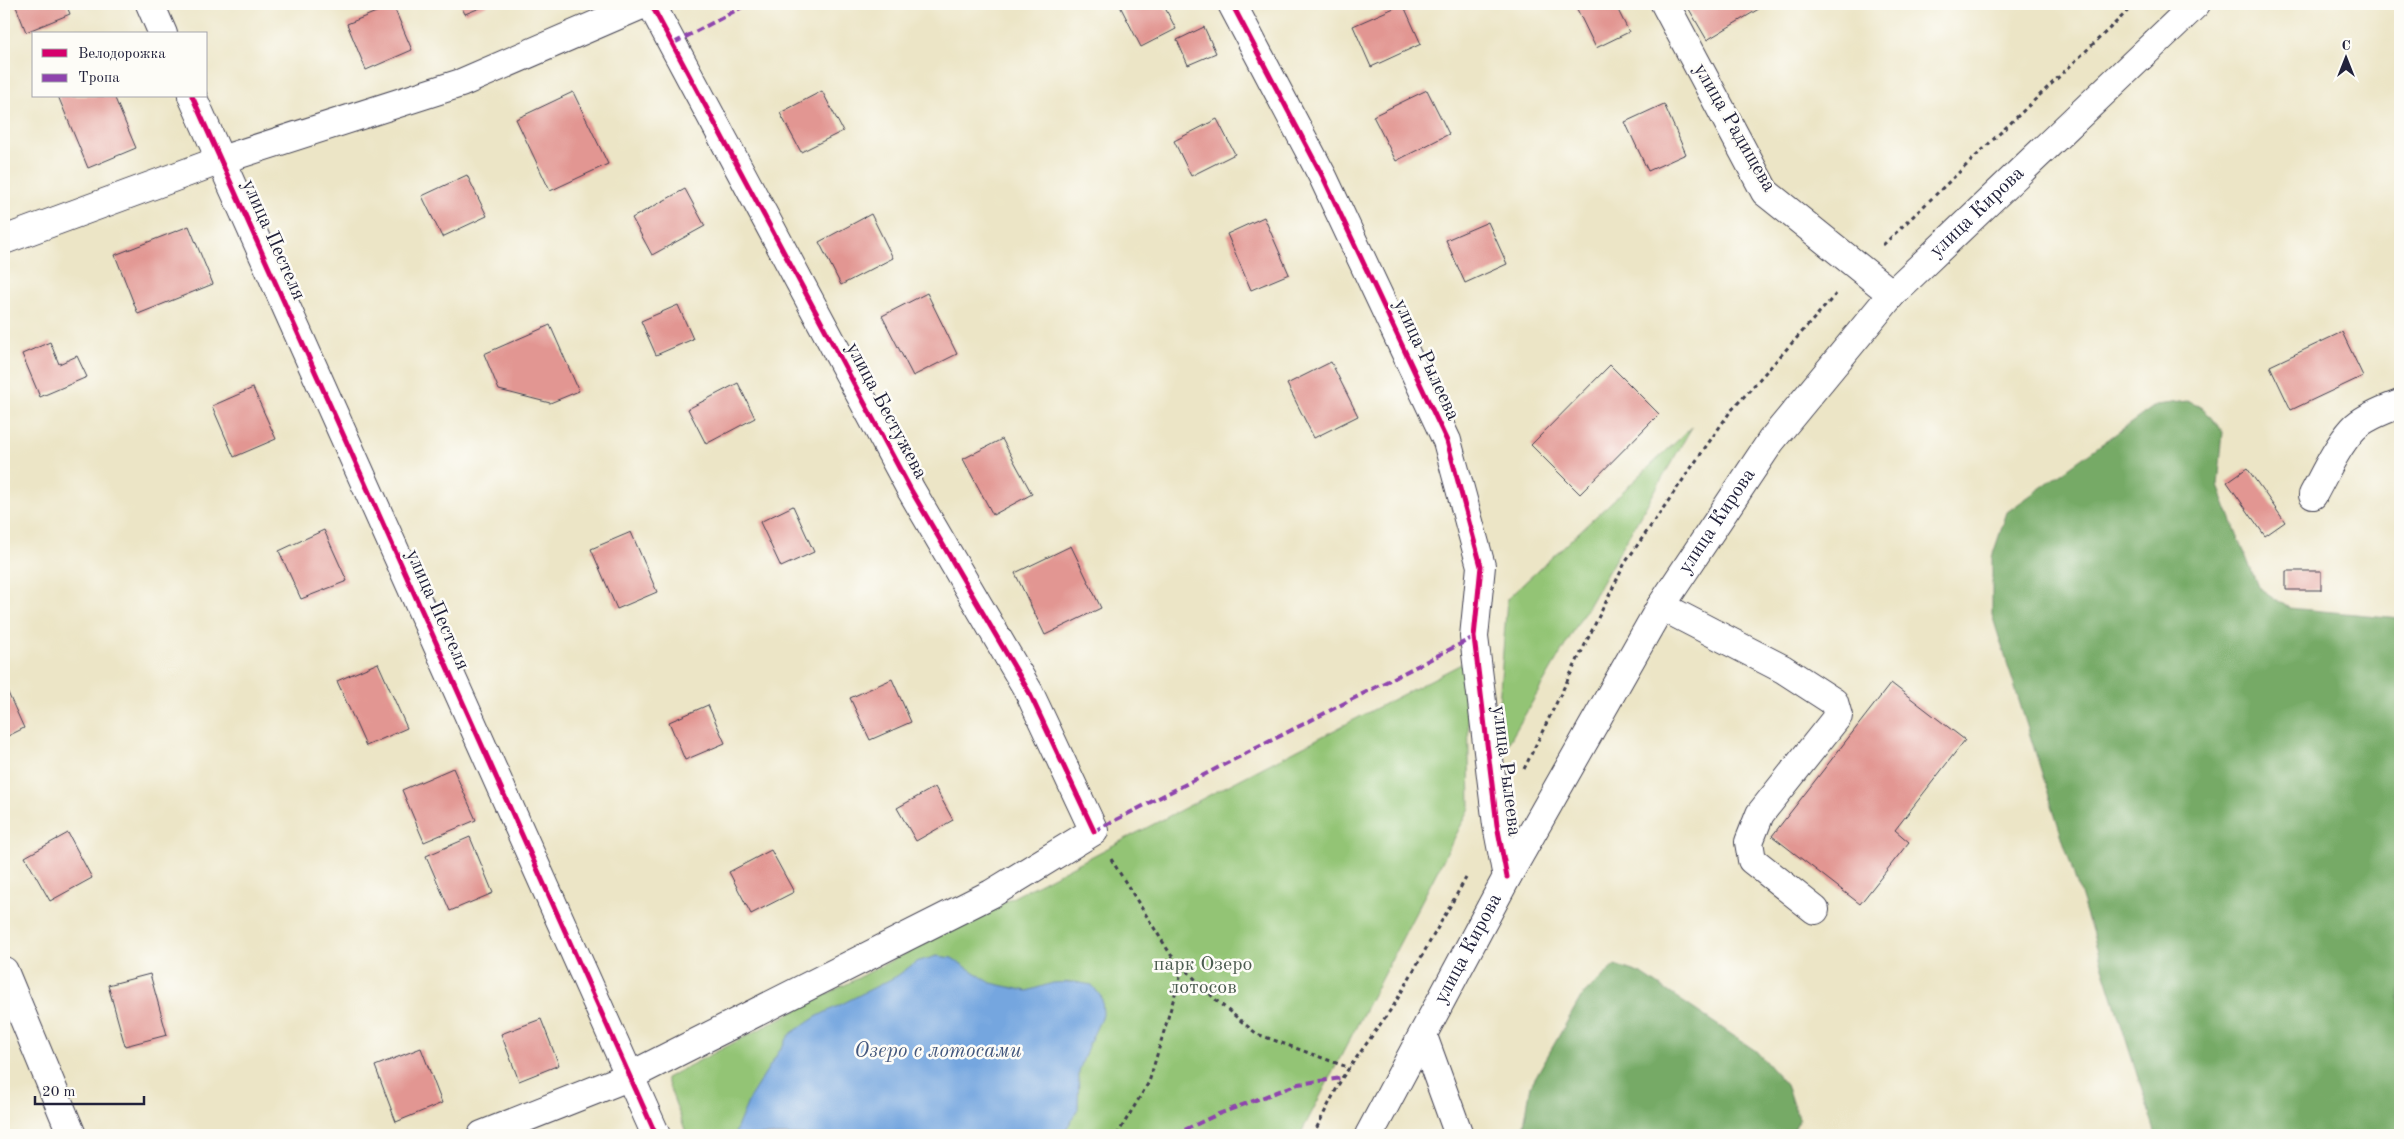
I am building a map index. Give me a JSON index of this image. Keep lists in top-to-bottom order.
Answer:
{
  "streets": {
    "street": [
      "улица Радищева",
      "улица Кирова",
      "улица Пестеля",
      "улица Рылеева",
      "улица Бестужева"
    ]
  },
  "crossings": [
    ["улица Радищева", "улица Кирова"],
    ["улица Кирова", "улица Рылеева"]
  ],
  "water": ["Озеро с лотосами"],
  "parks": ["парк Озеро лотосов"],
  "legend": ["Велодорожка", "Тропа"],
  "scale_bar": "20 m",
  "north": "top"
}
